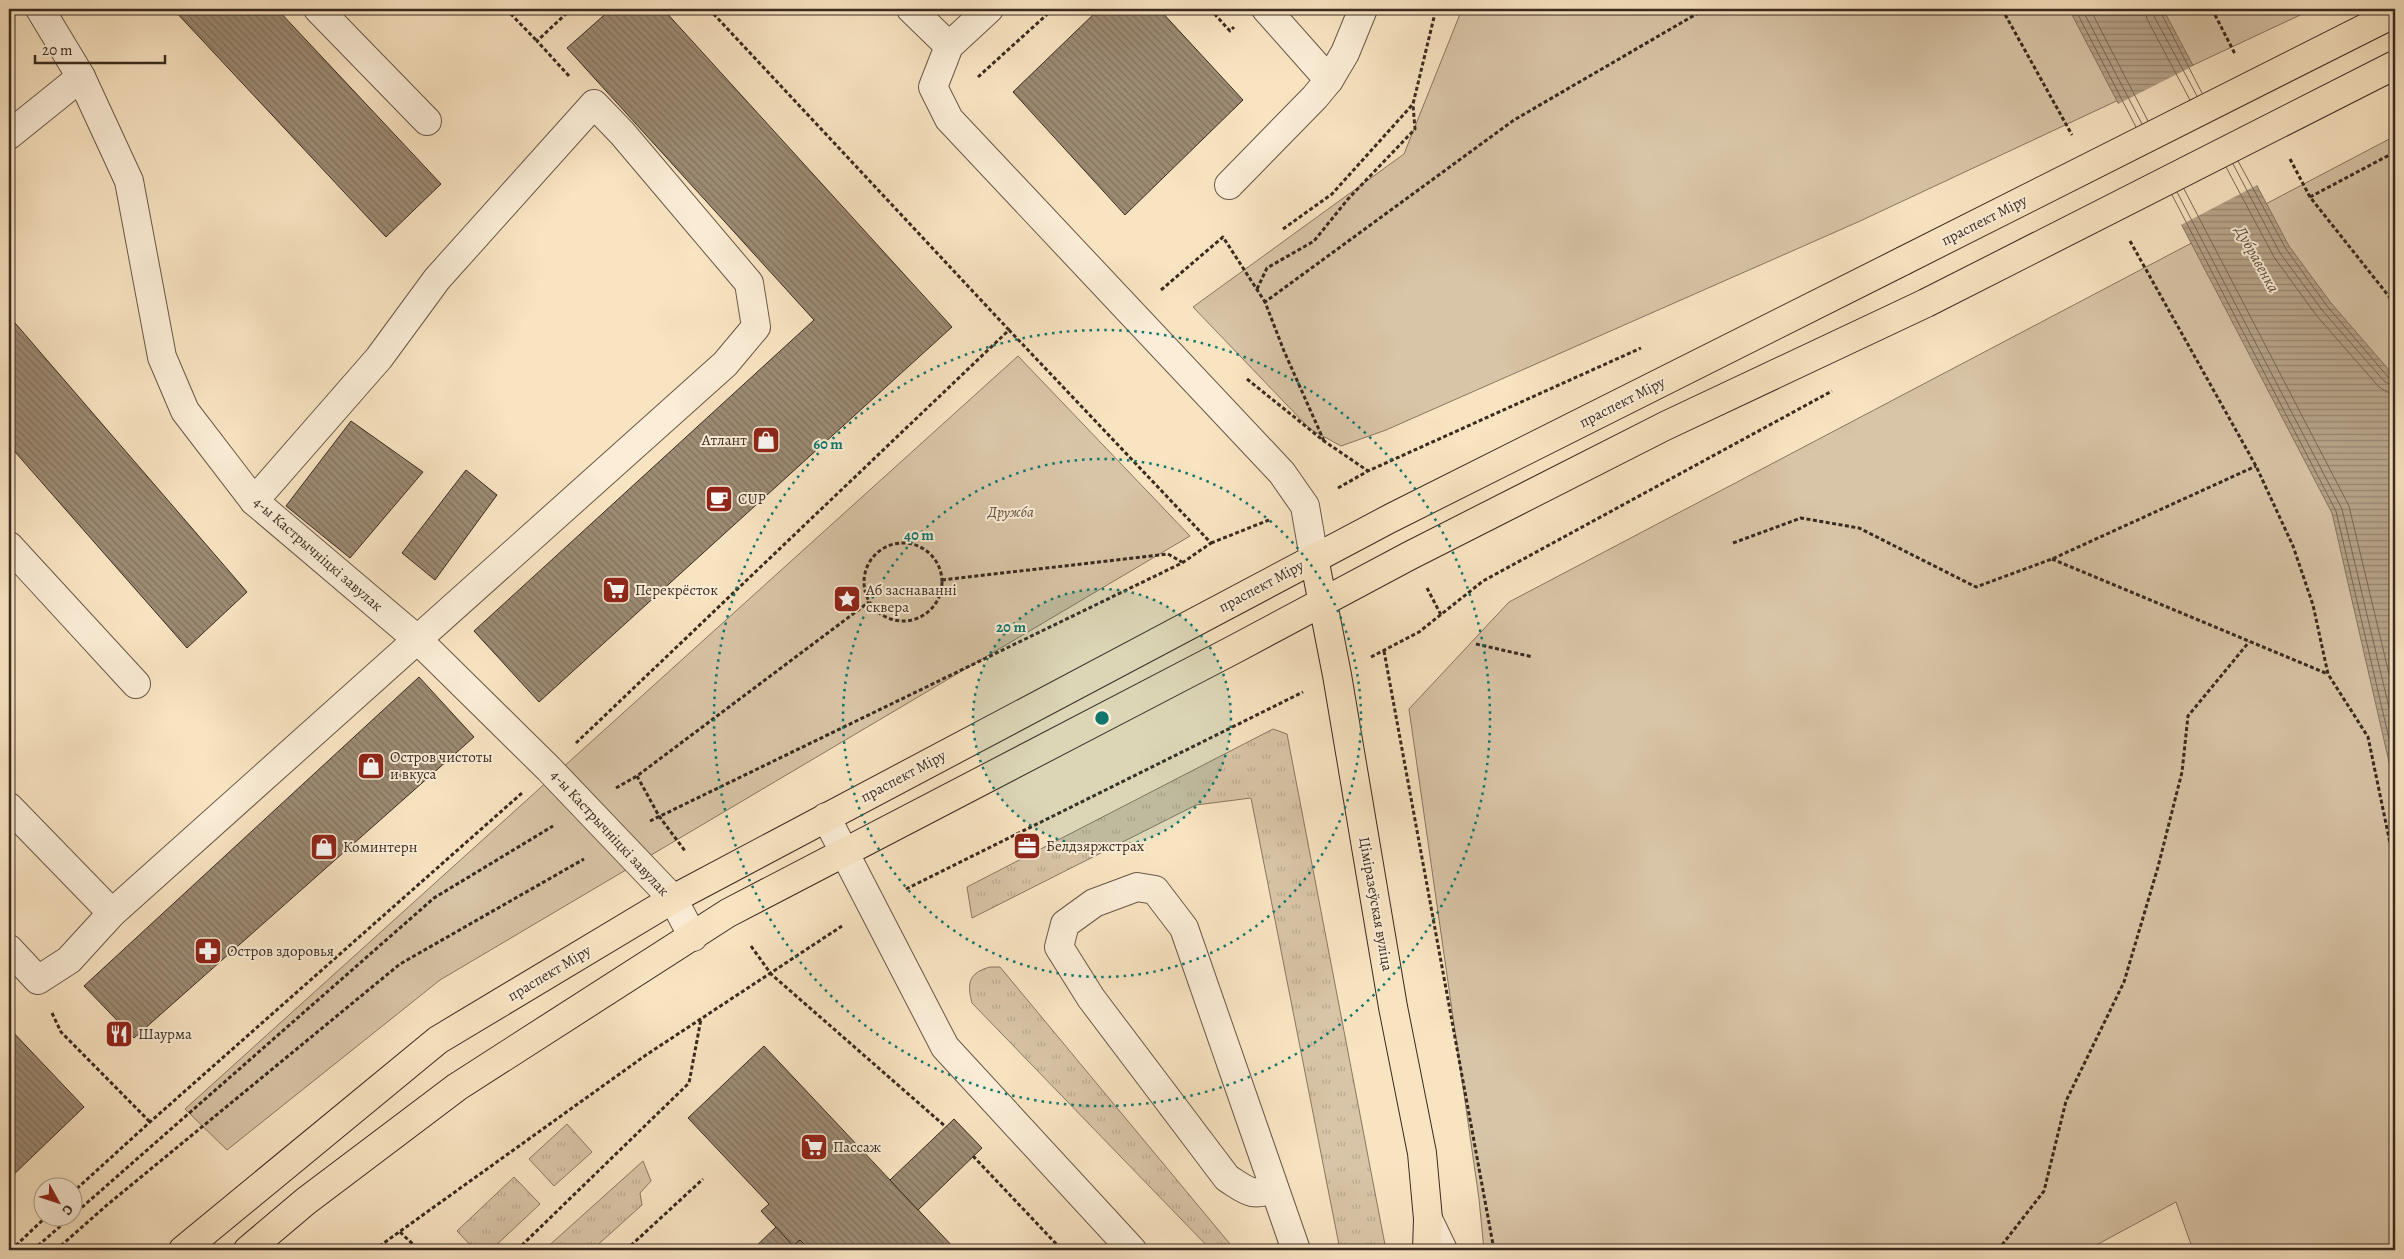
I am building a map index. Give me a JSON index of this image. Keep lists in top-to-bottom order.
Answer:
{
  "streets": {
    "main road": ["праспект Міру", "Ціміразеўская вуліца"],
    "street": ["4-ы Кастрычніцкі завулак"]
  },
  "crossings": [
    ["праспект Міру", "4-ы Кастрычніцкі завулак"],
    ["праспект Міру", "Ціміразеўская вуліца"]
  ],
  "water": ["Дубравенка"],
  "parks": ["Дружба"],
  "places": {
    "shop": ["Атлант", "Остров чистоты и вкуса", "Коминтерн"],
    "cafe": ["CUP"],
    "supermarket": ["Перекрёсток", "Пассаж"],
    "place": ["Аб заснаванні сквера"],
    "office": ["Белдзяржстрах"],
    "pharmacy": ["Остров здоровья"],
    "restaurant": ["Шаурма"]
  },
  "scale_bar": "20 m",
  "north": "bottom right",
  "rings": ["60 m", "40 m", "20 m"]
}
